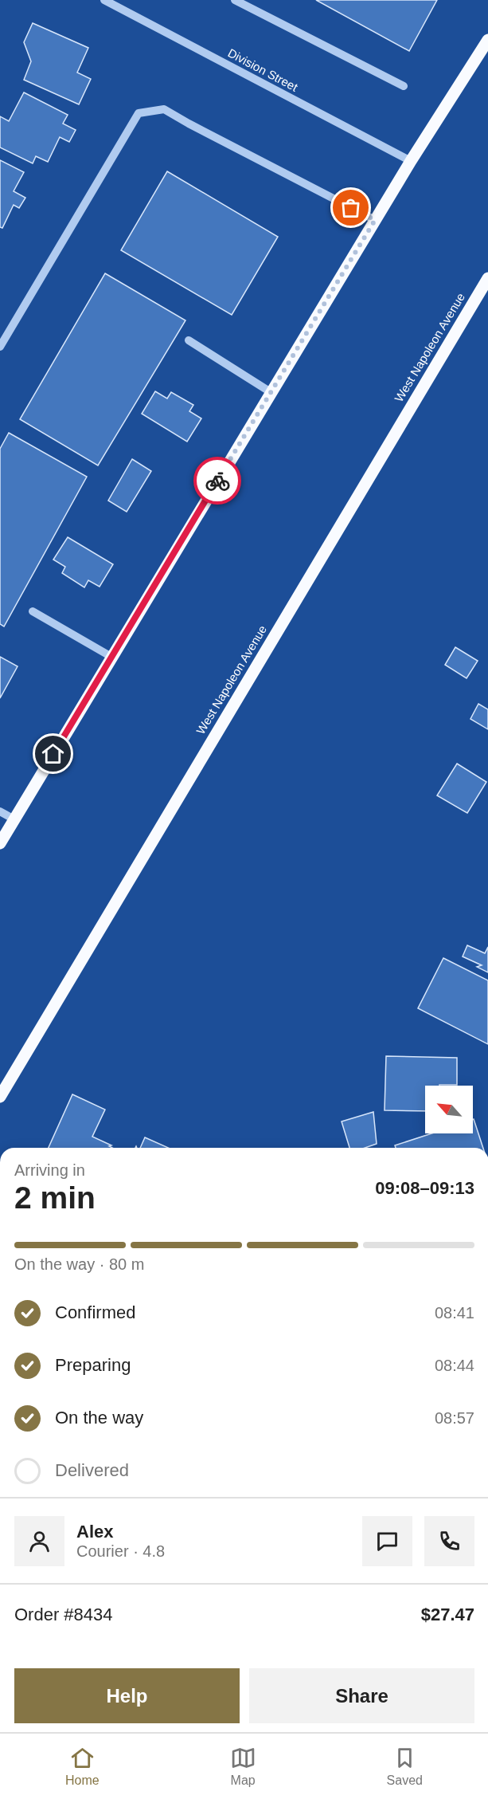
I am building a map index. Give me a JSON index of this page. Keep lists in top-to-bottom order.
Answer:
{
  "streets": {
    "main road": ["West Napoleon Avenue"],
    "street": ["Division Street"]
  },
  "north": "top left",
  "page": {
    "heading": ["2 min", "Arriving in", "09:08–09:13"],
    "panel": [
      "Alex",
      "Courier · 4.8",
      "Order #8434",
      "$27.47"
    ],
    "bar": "On the way · 80 m",
    "list": [
      ["Confirmed", "08:41"],
      ["Preparing", "08:44"],
      ["On the way", "08:57"],
      "Delivered"
    ],
    "buttons": ["Help", "Share"],
    "tabs": ["Home", "Map", "Saved"]
  }
}
